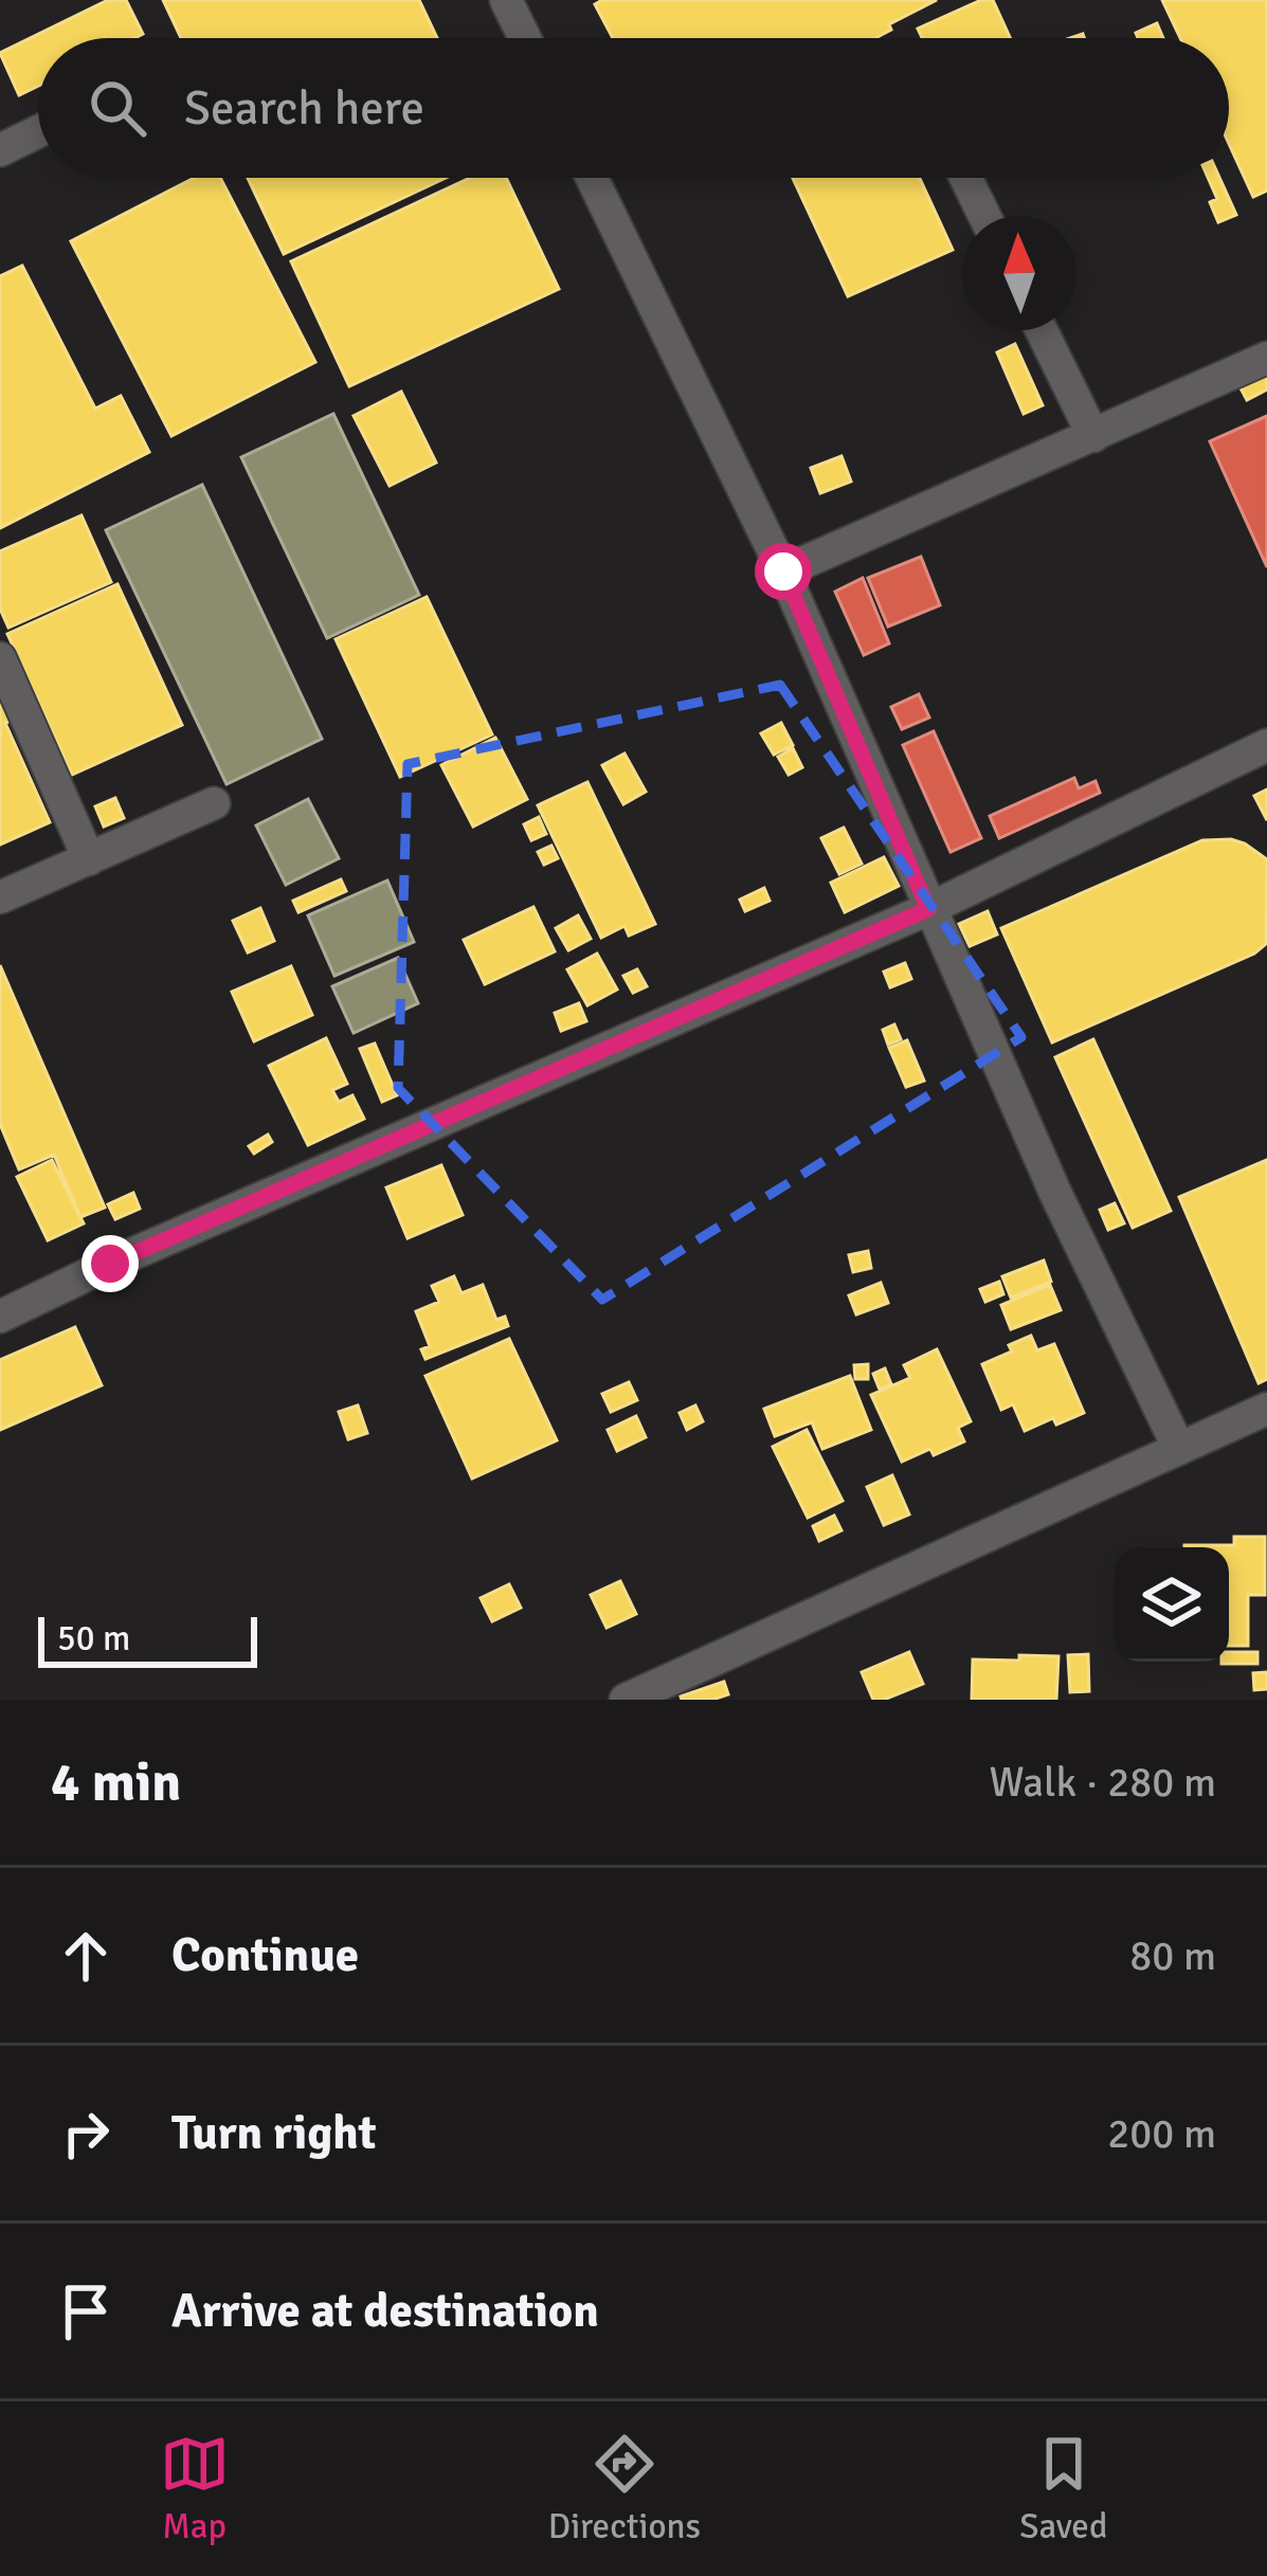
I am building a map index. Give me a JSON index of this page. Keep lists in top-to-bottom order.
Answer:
{
  "scale_bar": "50 m",
  "north": "top",
  "page": {
    "search": "Search here",
    "scale": "50 m",
    "heading": ["4 min", "Walk · 280 m"],
    "list": [
      ["Continue", "80 m"],
      ["Turn right", "200 m"],
      "Arrive at destination"
    ],
    "nav": ["Map", "Directions", "Saved"]
  }
}
